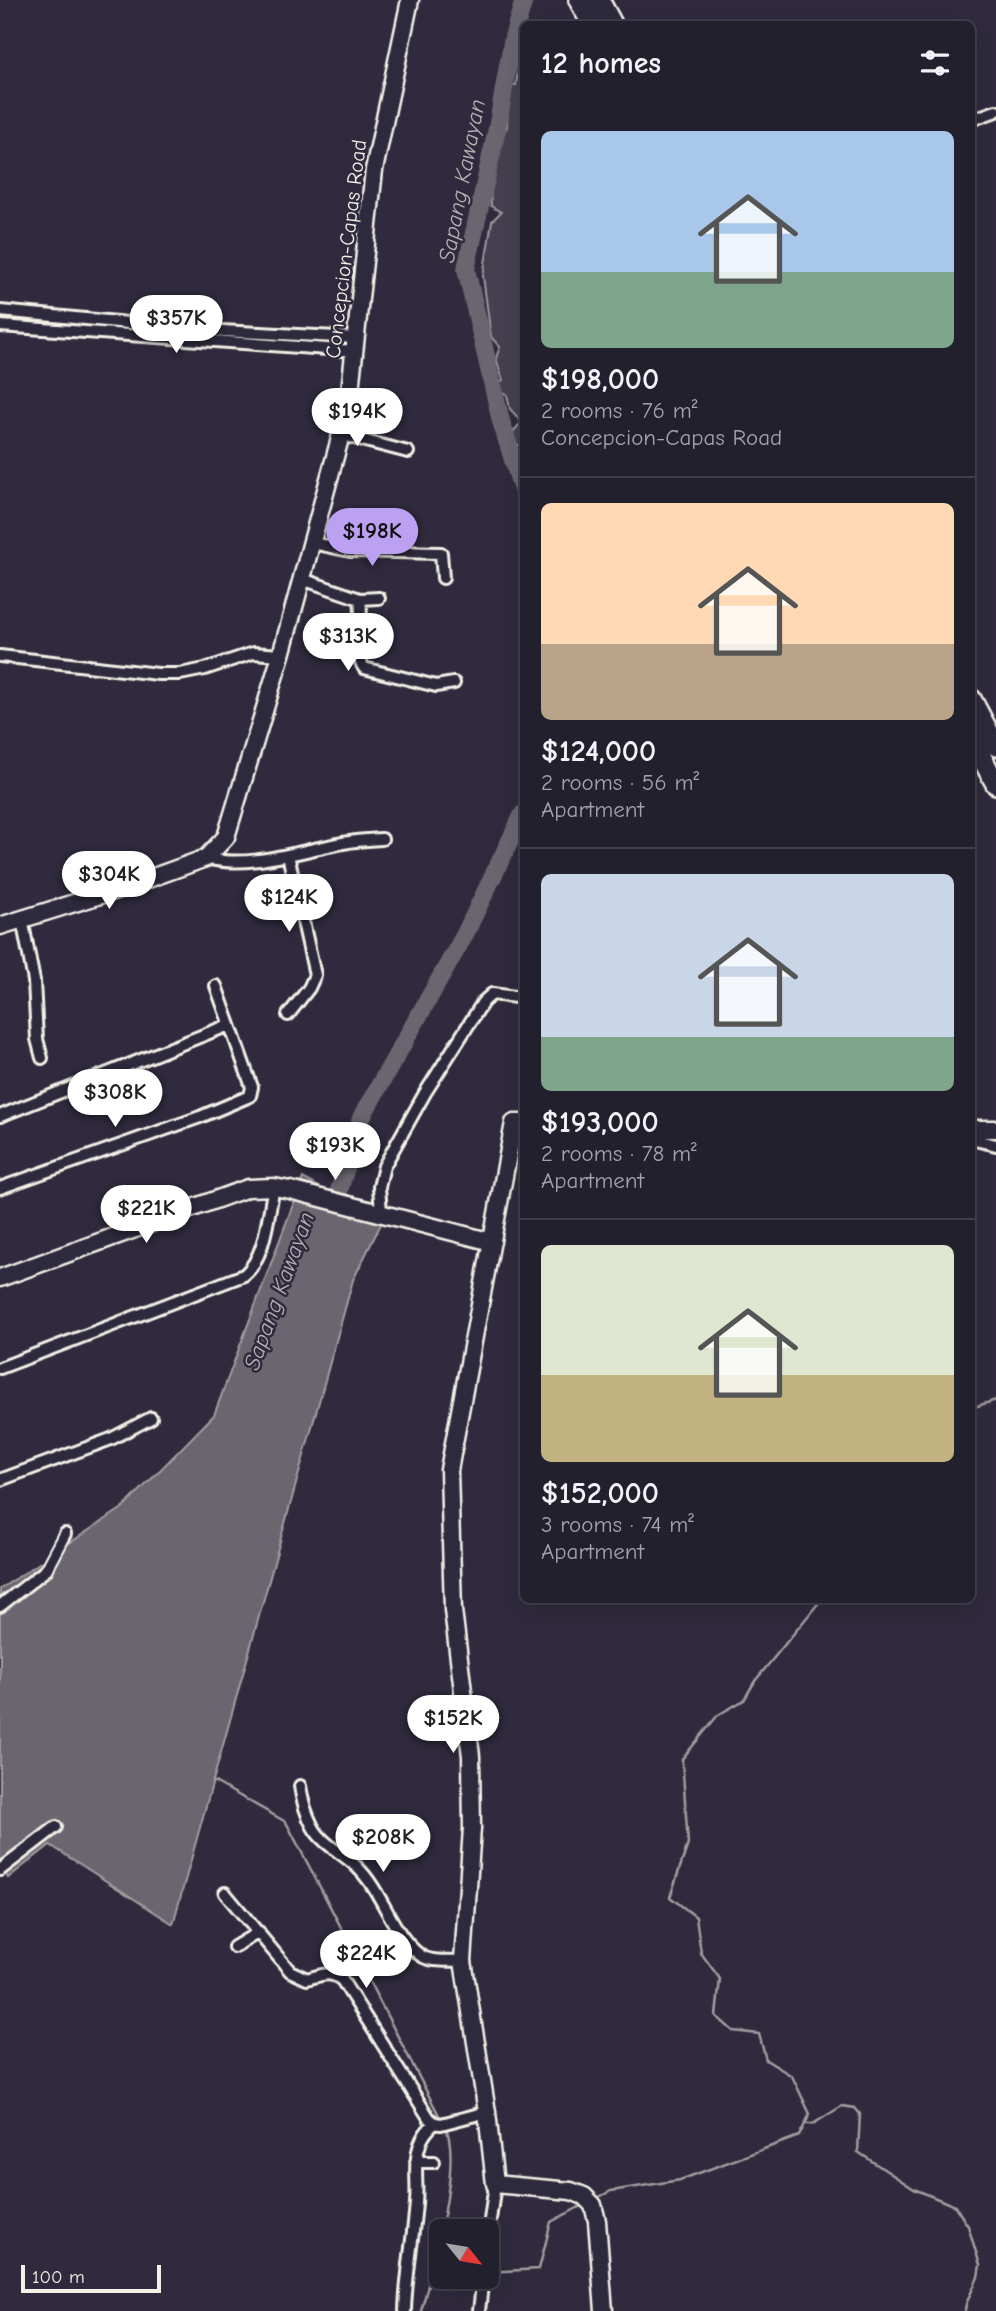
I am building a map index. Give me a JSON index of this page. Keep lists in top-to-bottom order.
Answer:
{
  "streets": {
    "street": ["Concepcion-Capas Road"]
  },
  "water": ["Sapang Kawayan"],
  "scale_bar": "100 m",
  "north": "bottom right",
  "page": {
    "heading": "12 homes",
    "list": [
      {
        "name": "$198,000",
        "note": "2 rooms · 76 m² · Concepcion-Capas Road"
      },
      {
        "name": "$124,000",
        "note": "2 rooms · 56 m² · Apartment"
      },
      {
        "name": "$193,000",
        "note": "2 rooms · 78 m² · Apartment"
      },
      {
        "name": "$152,000",
        "note": "3 rooms · 74 m² · Apartment"
      }
    ],
    "price": [
      "$357K",
      "$194K",
      "$198K",
      "$313K",
      "$304K",
      "$124K",
      "$308K",
      "$193K",
      "$221K",
      "$152K",
      "$208K",
      "$224K"
    ],
    "scale": "100 m"
  }
}
